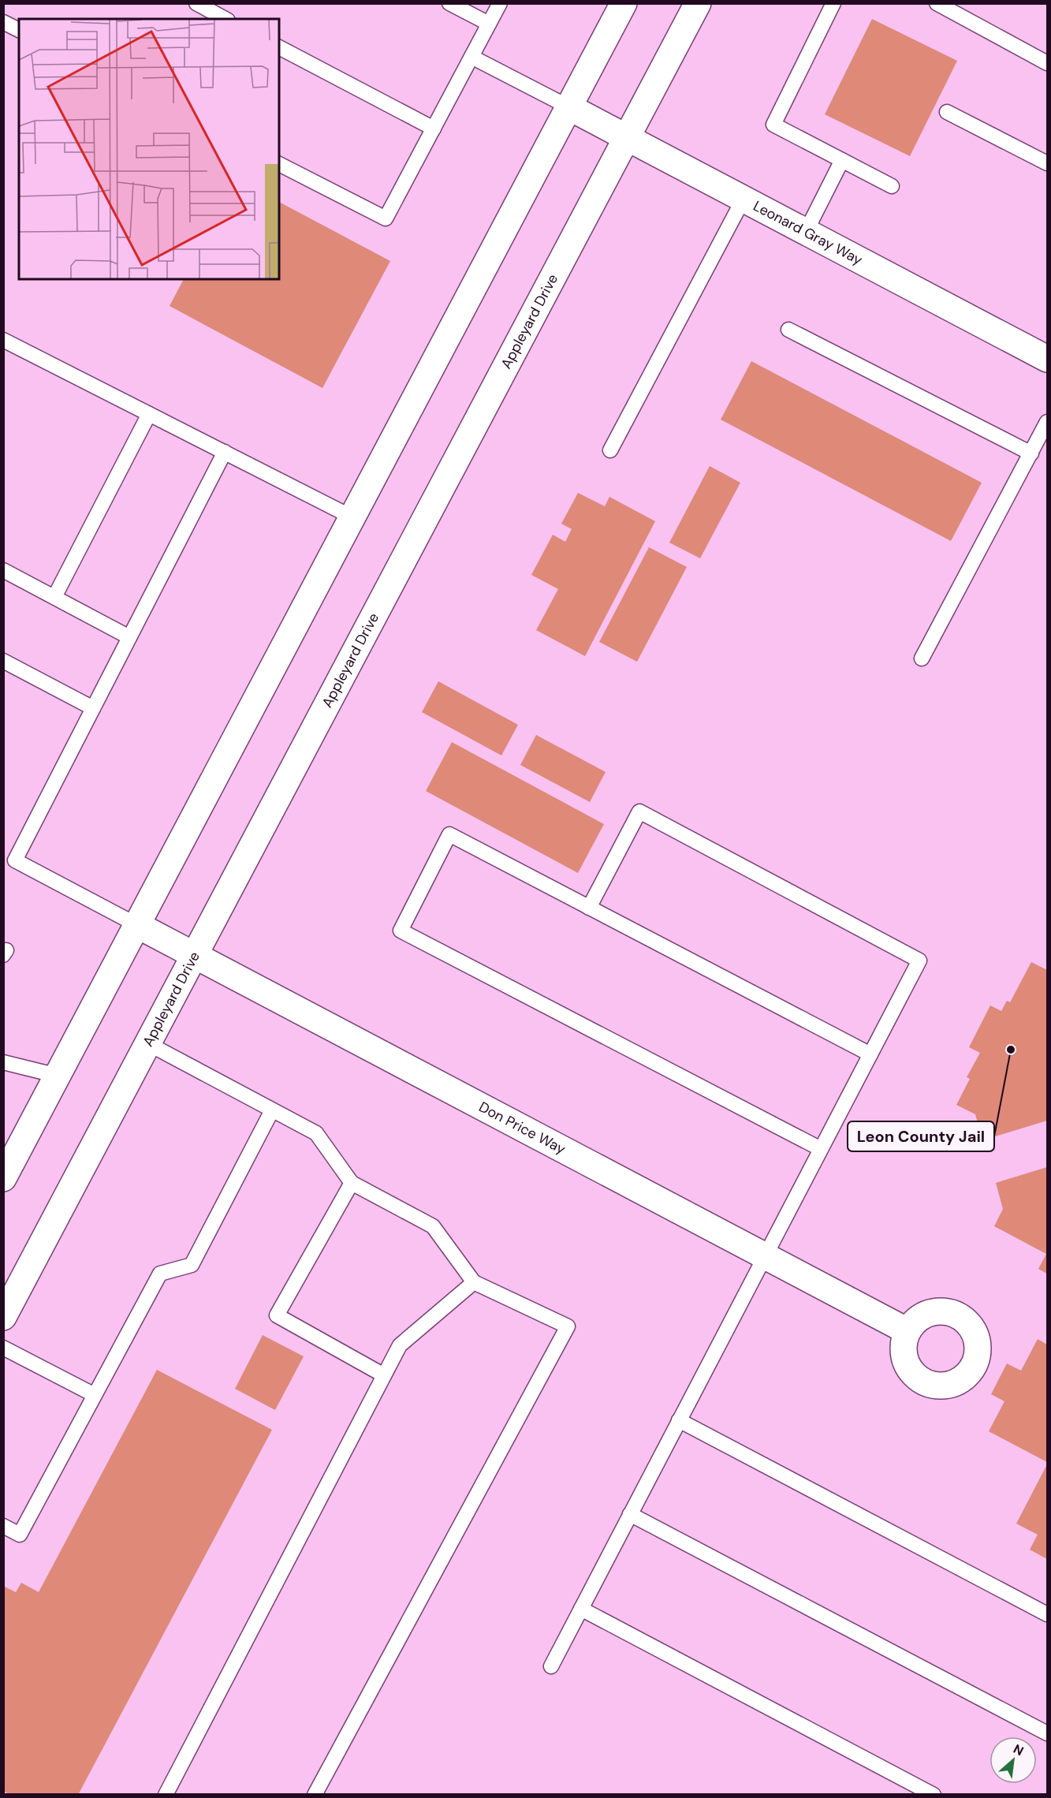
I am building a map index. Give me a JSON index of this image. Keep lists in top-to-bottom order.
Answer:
{
  "streets": {
    "street": ["Leonard Gray Way", "Appleyard Drive", "Don Price Way"]
  },
  "crossings": [
    ["Leonard Gray Way", "Appleyard Drive"],
    ["Appleyard Drive", "Don Price Way"]
  ],
  "places": ["Leon County Jail"],
  "north": "top right"
}
